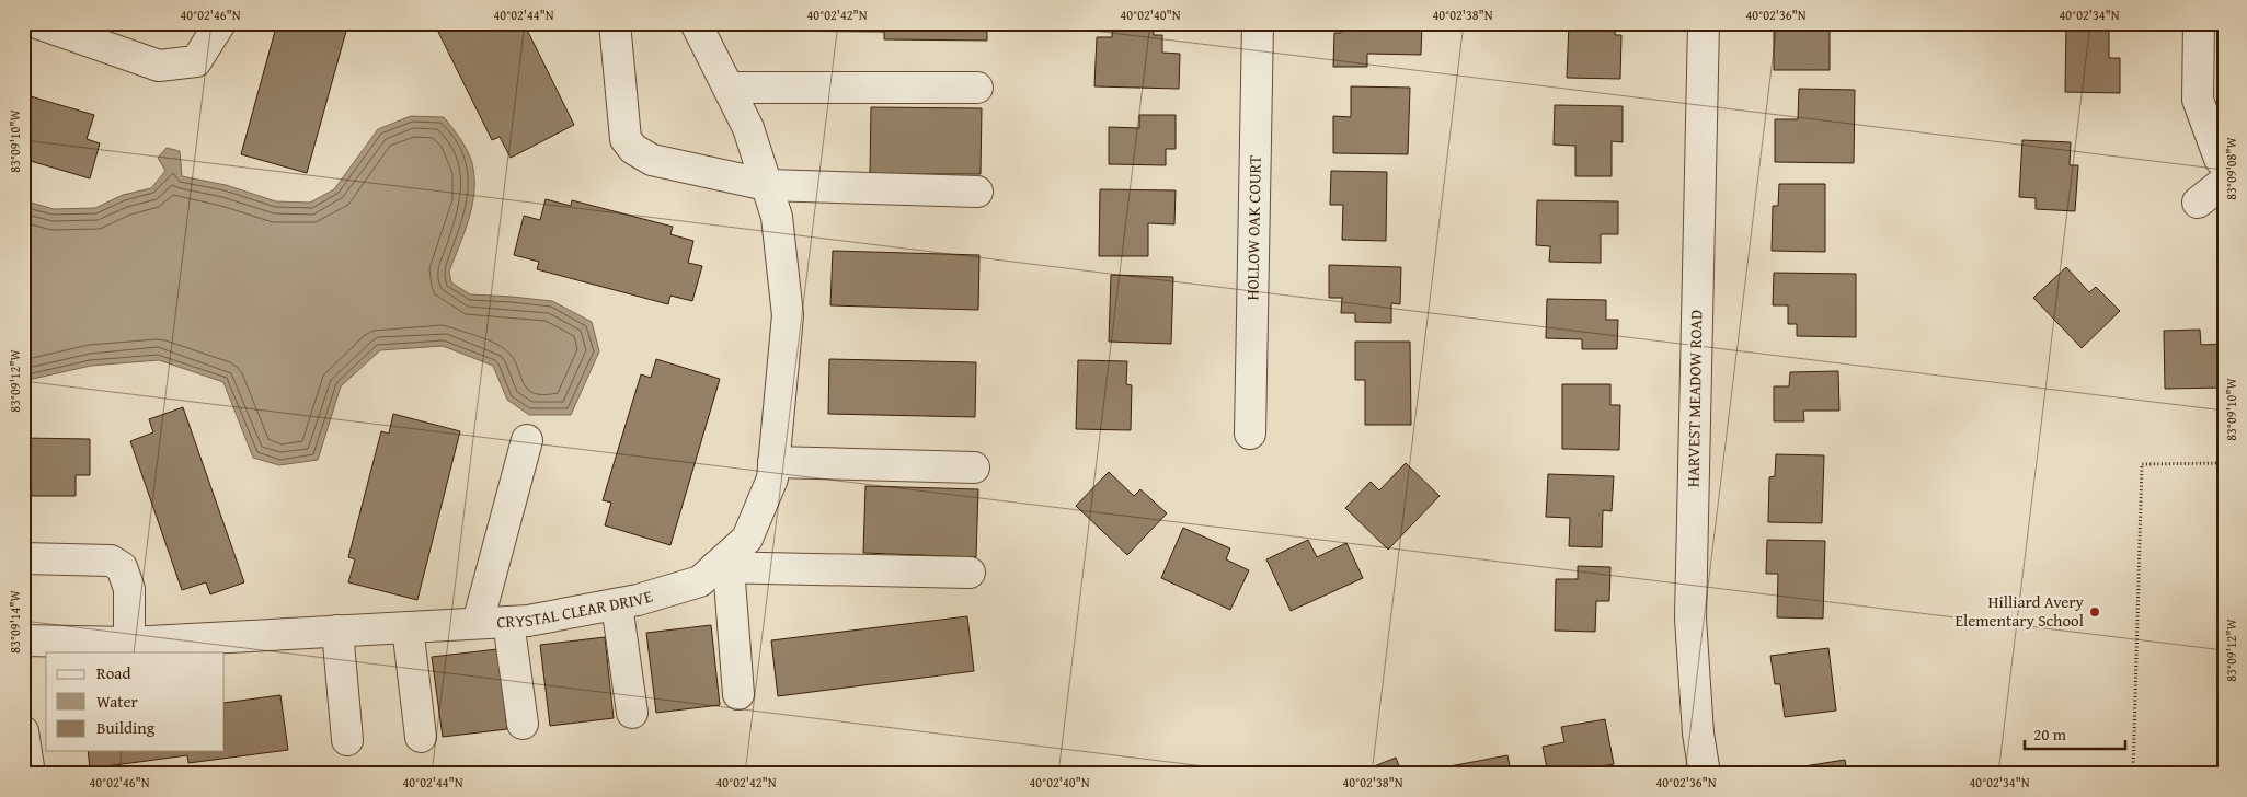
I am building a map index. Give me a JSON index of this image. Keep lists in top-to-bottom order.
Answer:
{
  "streets": {
    "street": ["HOLLOW OAK COURT", "HARVEST MEADOW ROAD", "CRYSTAL CLEAR DRIVE"]
  },
  "places": ["Hilliard Avery Elementary School"],
  "legend": ["Road", "Water", "Building"],
  "scale_bar": "20 m",
  "coordinates": [
    "40°02'46\"N",
    "40°02'44\"N",
    "40°02'42\"N",
    "40°02'40\"N",
    "40°02'38\"N",
    "40°02'36\"N",
    "40°02'34\"N",
    "83°09'10\"W",
    "83°09'08\"W",
    "83°09'12\"W",
    "83°09'14\"W"
  ]
}
